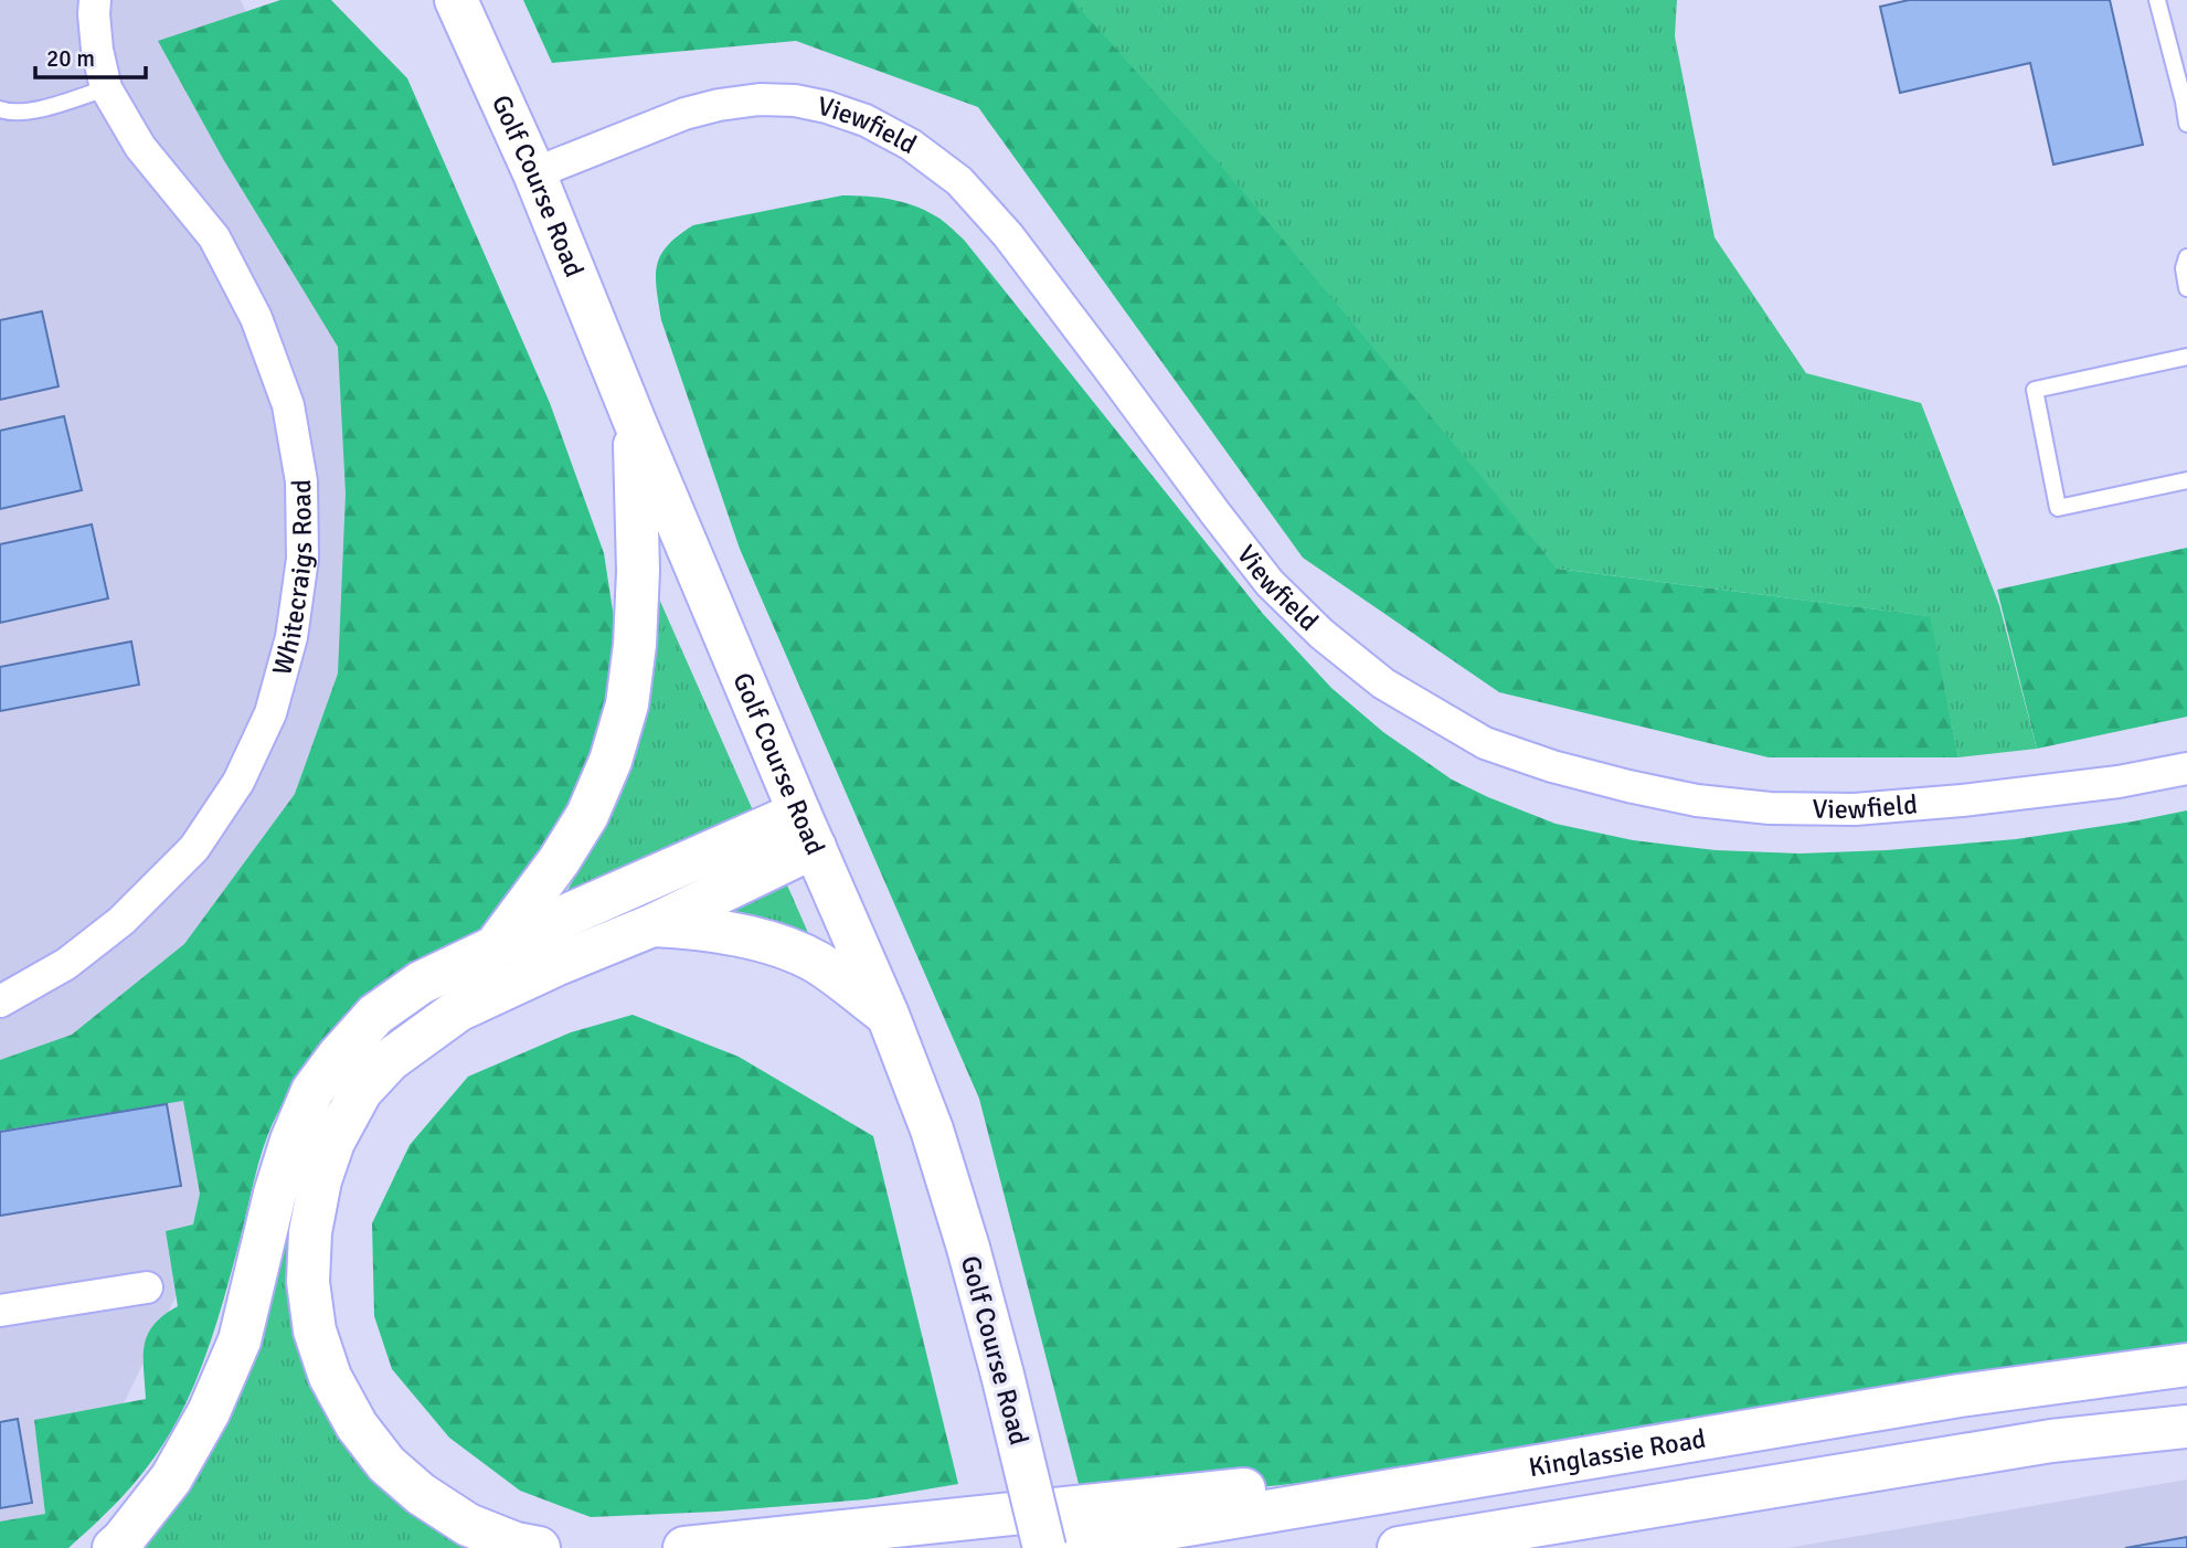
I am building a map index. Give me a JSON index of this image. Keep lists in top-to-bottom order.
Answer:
{
  "streets": {
    "main road": ["Golf Course Road", "Kinglassie Road"],
    "street": ["Viewfield", "Whitecraigs Road"]
  },
  "crossings": [
    ["Viewfield", "Golf Course Road"],
    ["Golf Course Road", "Kinglassie Road"]
  ],
  "scale_bar": "20 m"
}
